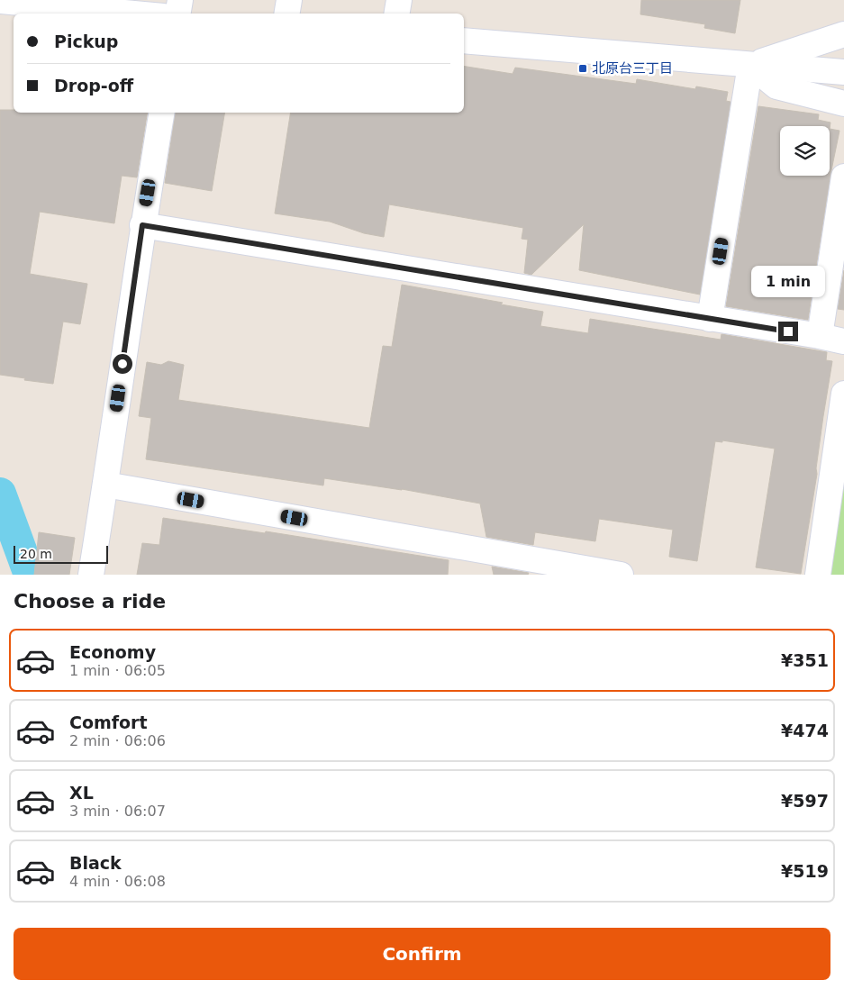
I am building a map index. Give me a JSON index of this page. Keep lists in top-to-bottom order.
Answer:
{
  "places": {
    "transit": ["北原台三丁目"]
  },
  "scale_bar": "20 m",
  "page": {
    "banner": ["Pickup", "Drop-off"],
    "bubble": "1 min",
    "scale": "20 m",
    "heading": "Choose a ride",
    "list": [
      {
        "name": "Economy",
        "note": "1 min · 06:05",
        "value": "¥351"
      },
      {
        "name": "Comfort",
        "note": "2 min · 06:06",
        "value": "¥474"
      },
      {
        "name": "XL",
        "note": "3 min · 06:07",
        "value": "¥597"
      },
      {
        "name": "Black",
        "note": "4 min · 06:08",
        "value": "¥519"
      }
    ],
    "buttons": "Confirm"
  }
}
